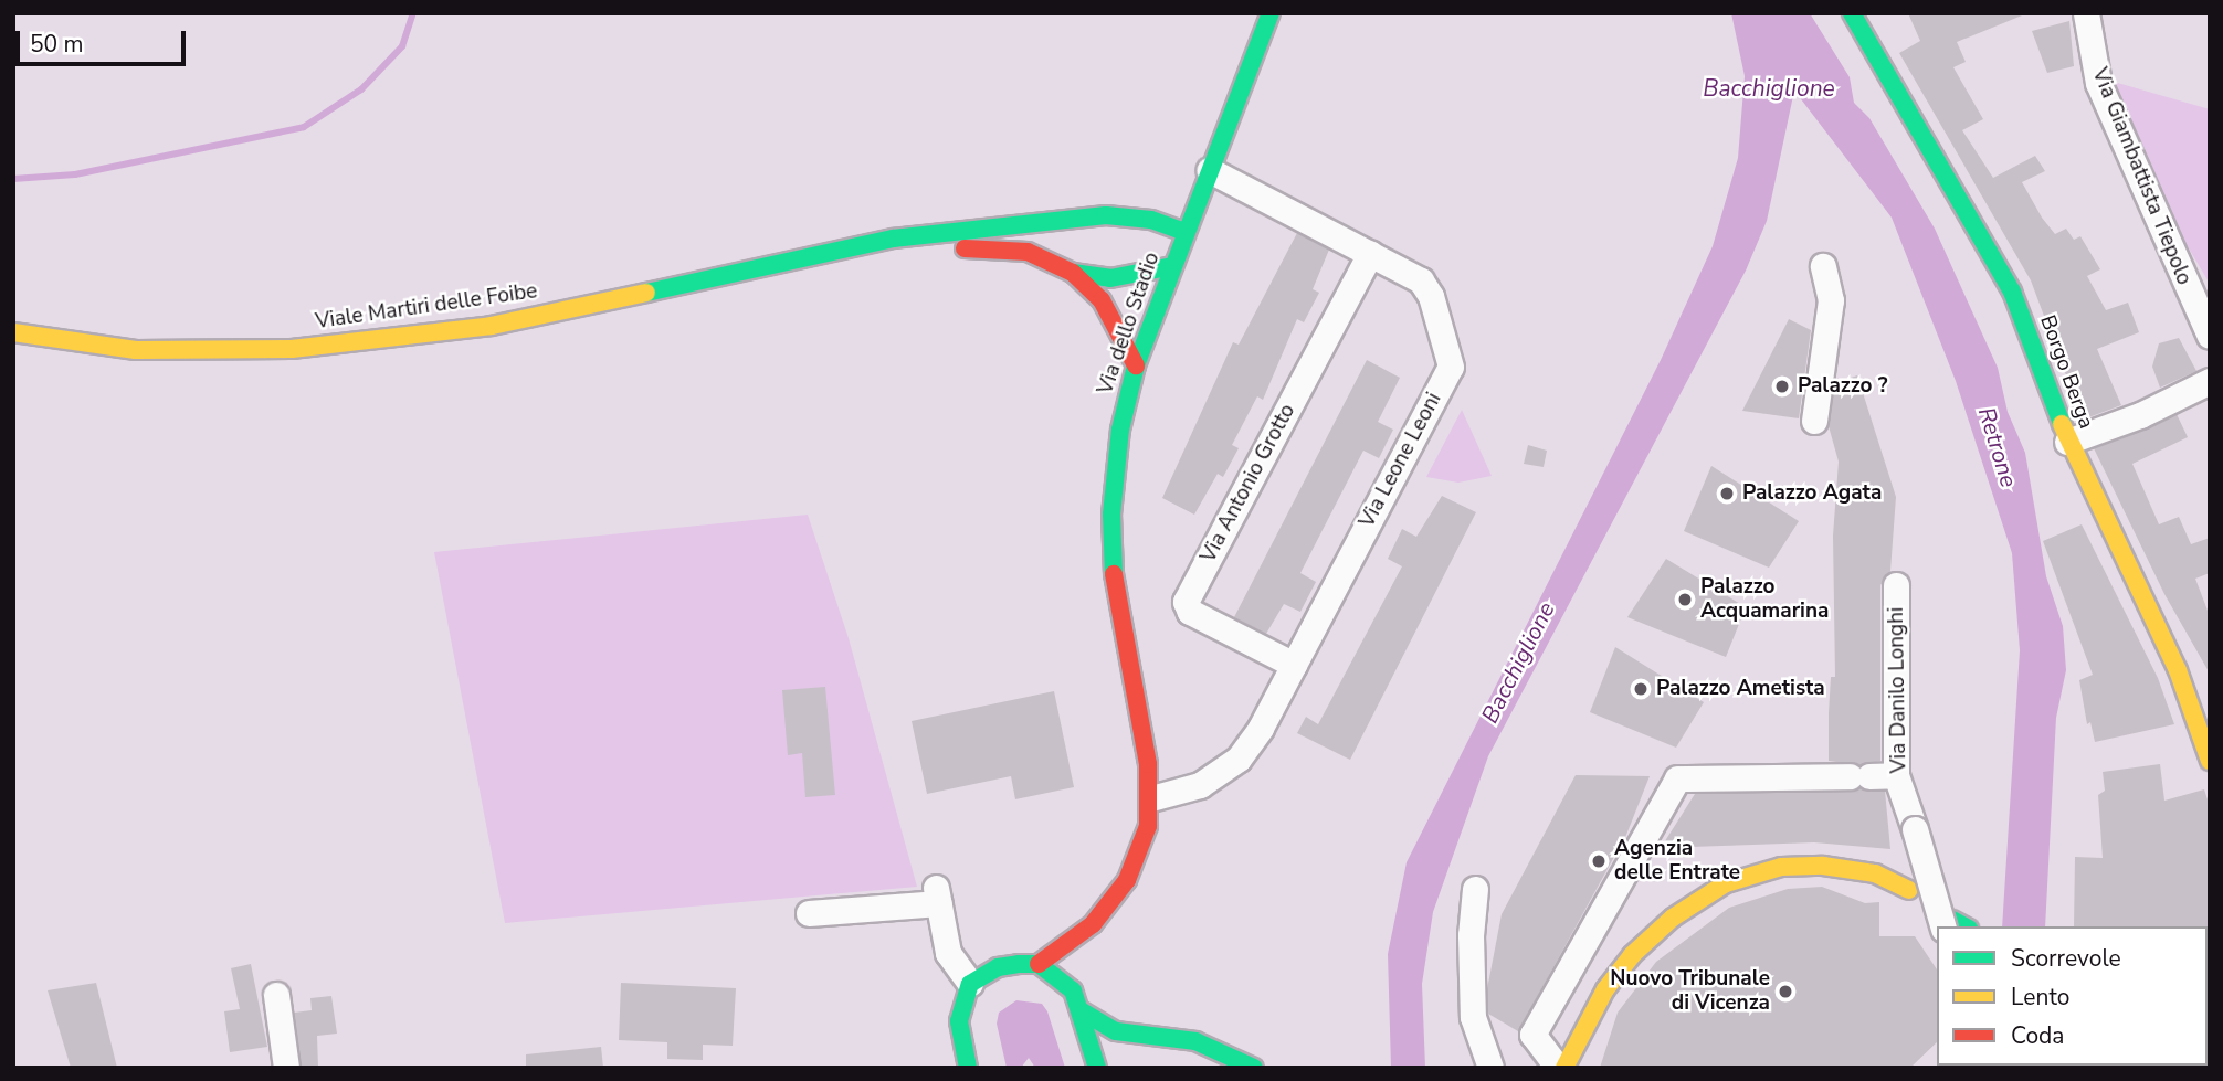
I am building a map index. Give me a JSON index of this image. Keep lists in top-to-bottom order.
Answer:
{
  "streets": {
    "main road": ["Viale Martiri delle Foibe", "Via dello Stadio", "Borgo Berga"],
    "street": [
      "Via Giambattista Tiepolo",
      "Via Leone Leoni",
      "Via Antonio Grotto",
      "Via Danilo Longhi"
    ]
  },
  "crossings": [
    ["Viale Martiri delle Foibe", "Via dello Stadio"],
    ["Via dello Stadio", "Via Leone Leoni"],
    ["Via Leone Leoni", "Via Antonio Grotto"]
  ],
  "water": ["Bacchiglione", "Retrone"],
  "places": [
    "Palazzo ?",
    "Palazzo Agata",
    "Palazzo Acquamarina",
    "Palazzo Ametista",
    "Agenzia delle Entrate",
    "Nuovo Tribunale di Vicenza"
  ],
  "legend": ["Scorrevole", "Lento", "Coda"],
  "scale_bar": "50 m"
}
